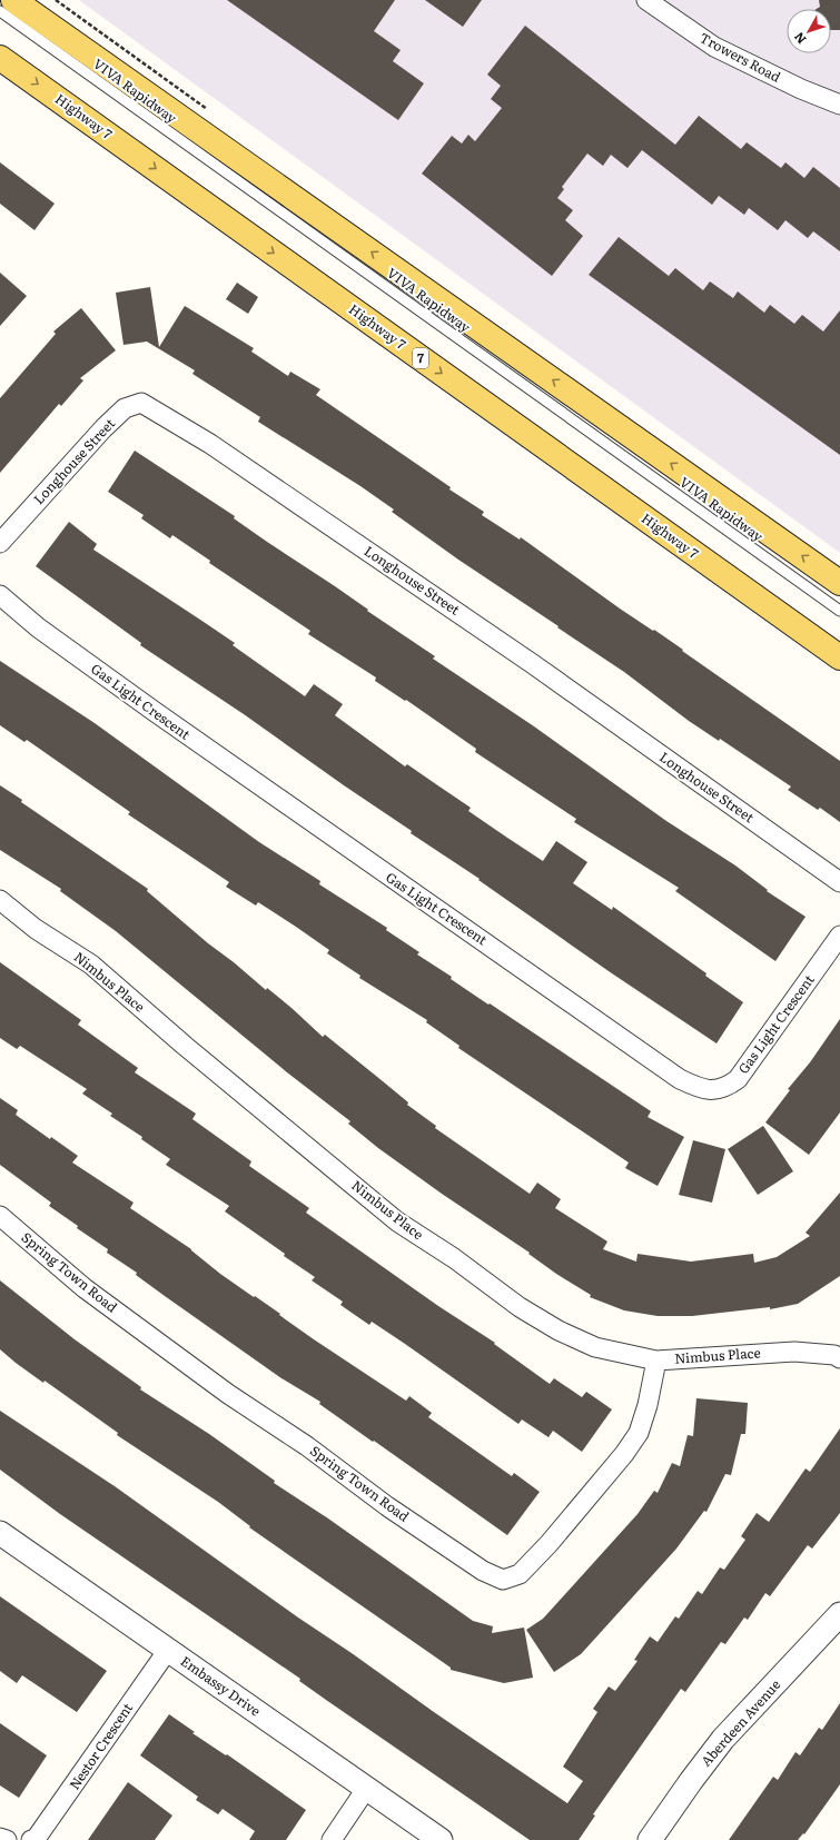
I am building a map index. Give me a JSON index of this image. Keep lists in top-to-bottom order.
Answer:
{
  "streets": {
    "main road": ["Highway 7", "7"],
    "street": [
      "Trowers Road",
      "Longhouse Street",
      "Gas Light Crescent",
      "Nimbus Place",
      "Spring Town Road",
      "Embassy Drive",
      "Aberdeen Avenue",
      "Nestor Crescent"
    ],
    "lane": ["VIVA Rapidway"]
  },
  "crossings": [
    ["Nimbus Place", "Spring Town Road"],
    ["Embassy Drive", "Nestor Crescent"]
  ],
  "north": "bottom left"
}
